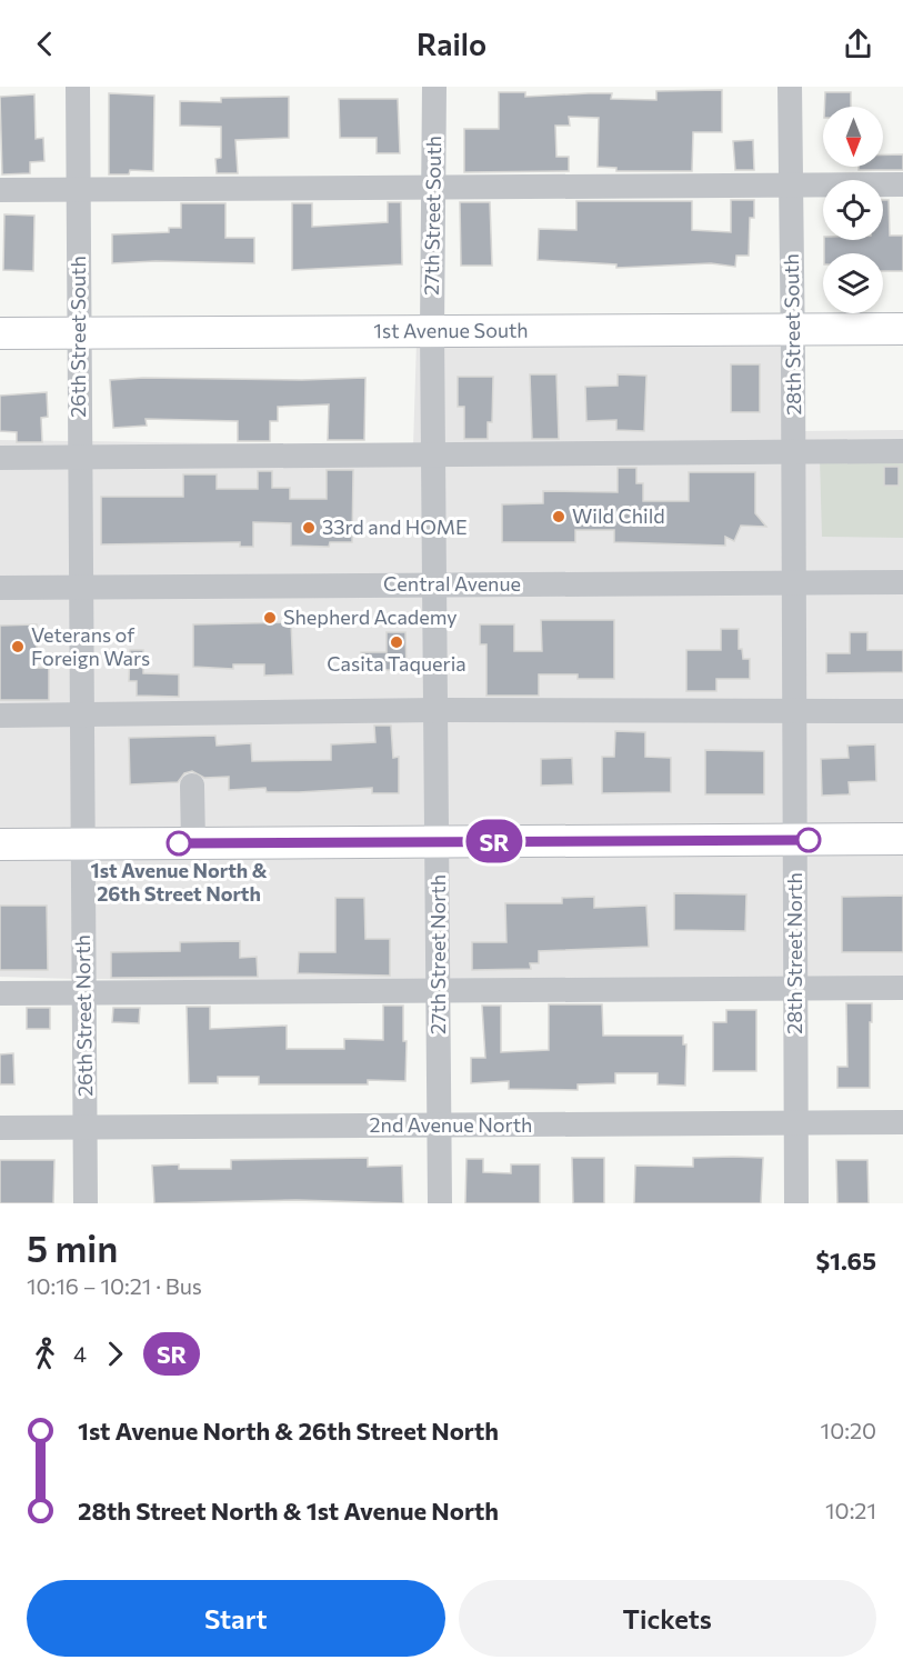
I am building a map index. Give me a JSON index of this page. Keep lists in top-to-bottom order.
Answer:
{
  "streets": {
    "main road": ["1st Avenue South"],
    "street": [
      "27th Street South",
      "28th Street South",
      "26th Street South",
      "Central Avenue",
      "28th Street North",
      "27th Street North",
      "26th Street North",
      "2nd Avenue North"
    ]
  },
  "crossings": [
    ["27th Street South", "1st Avenue South"],
    ["27th Street South", "Central Avenue"],
    ["27th Street South", "27th Street North"],
    ["1st Avenue South", "28th Street South"],
    ["1st Avenue South", "26th Street South"],
    ["28th Street South", "Central Avenue"],
    ["28th Street South", "28th Street North"],
    ["26th Street South", "Central Avenue"],
    ["26th Street South", "26th Street North"],
    ["Central Avenue", "28th Street North"],
    ["Central Avenue", "27th Street North"],
    ["Central Avenue", "26th Street North"],
    ["28th Street North", "2nd Avenue North"],
    ["27th Street North", "2nd Avenue North"],
    ["26th Street North", "2nd Avenue North"]
  ],
  "places": [
    "Wild Child",
    "33rd and HOME",
    "Shepherd Academy",
    "Casita Taqueria",
    "Veterans of Foreign Wars",
    "1st Avenue North & 26th Street North"
  ],
  "lines": ["bus line SR"],
  "north": "bottom",
  "page": {
    "header": "Railo",
    "on_map": "SR",
    "heading": ["5 min", "10:16 – 10:21 · Bus", "$1.65"],
    "legs": ["4", "SR"],
    "list": [
      {
        "name": "1st Avenue North & 26th Street North",
        "value": "10:20"
      },
      {
        "name": "28th Street North & 1st Avenue North",
        "value": "10:21"
      }
    ],
    "buttons": ["Start", "Tickets"]
  }
}
